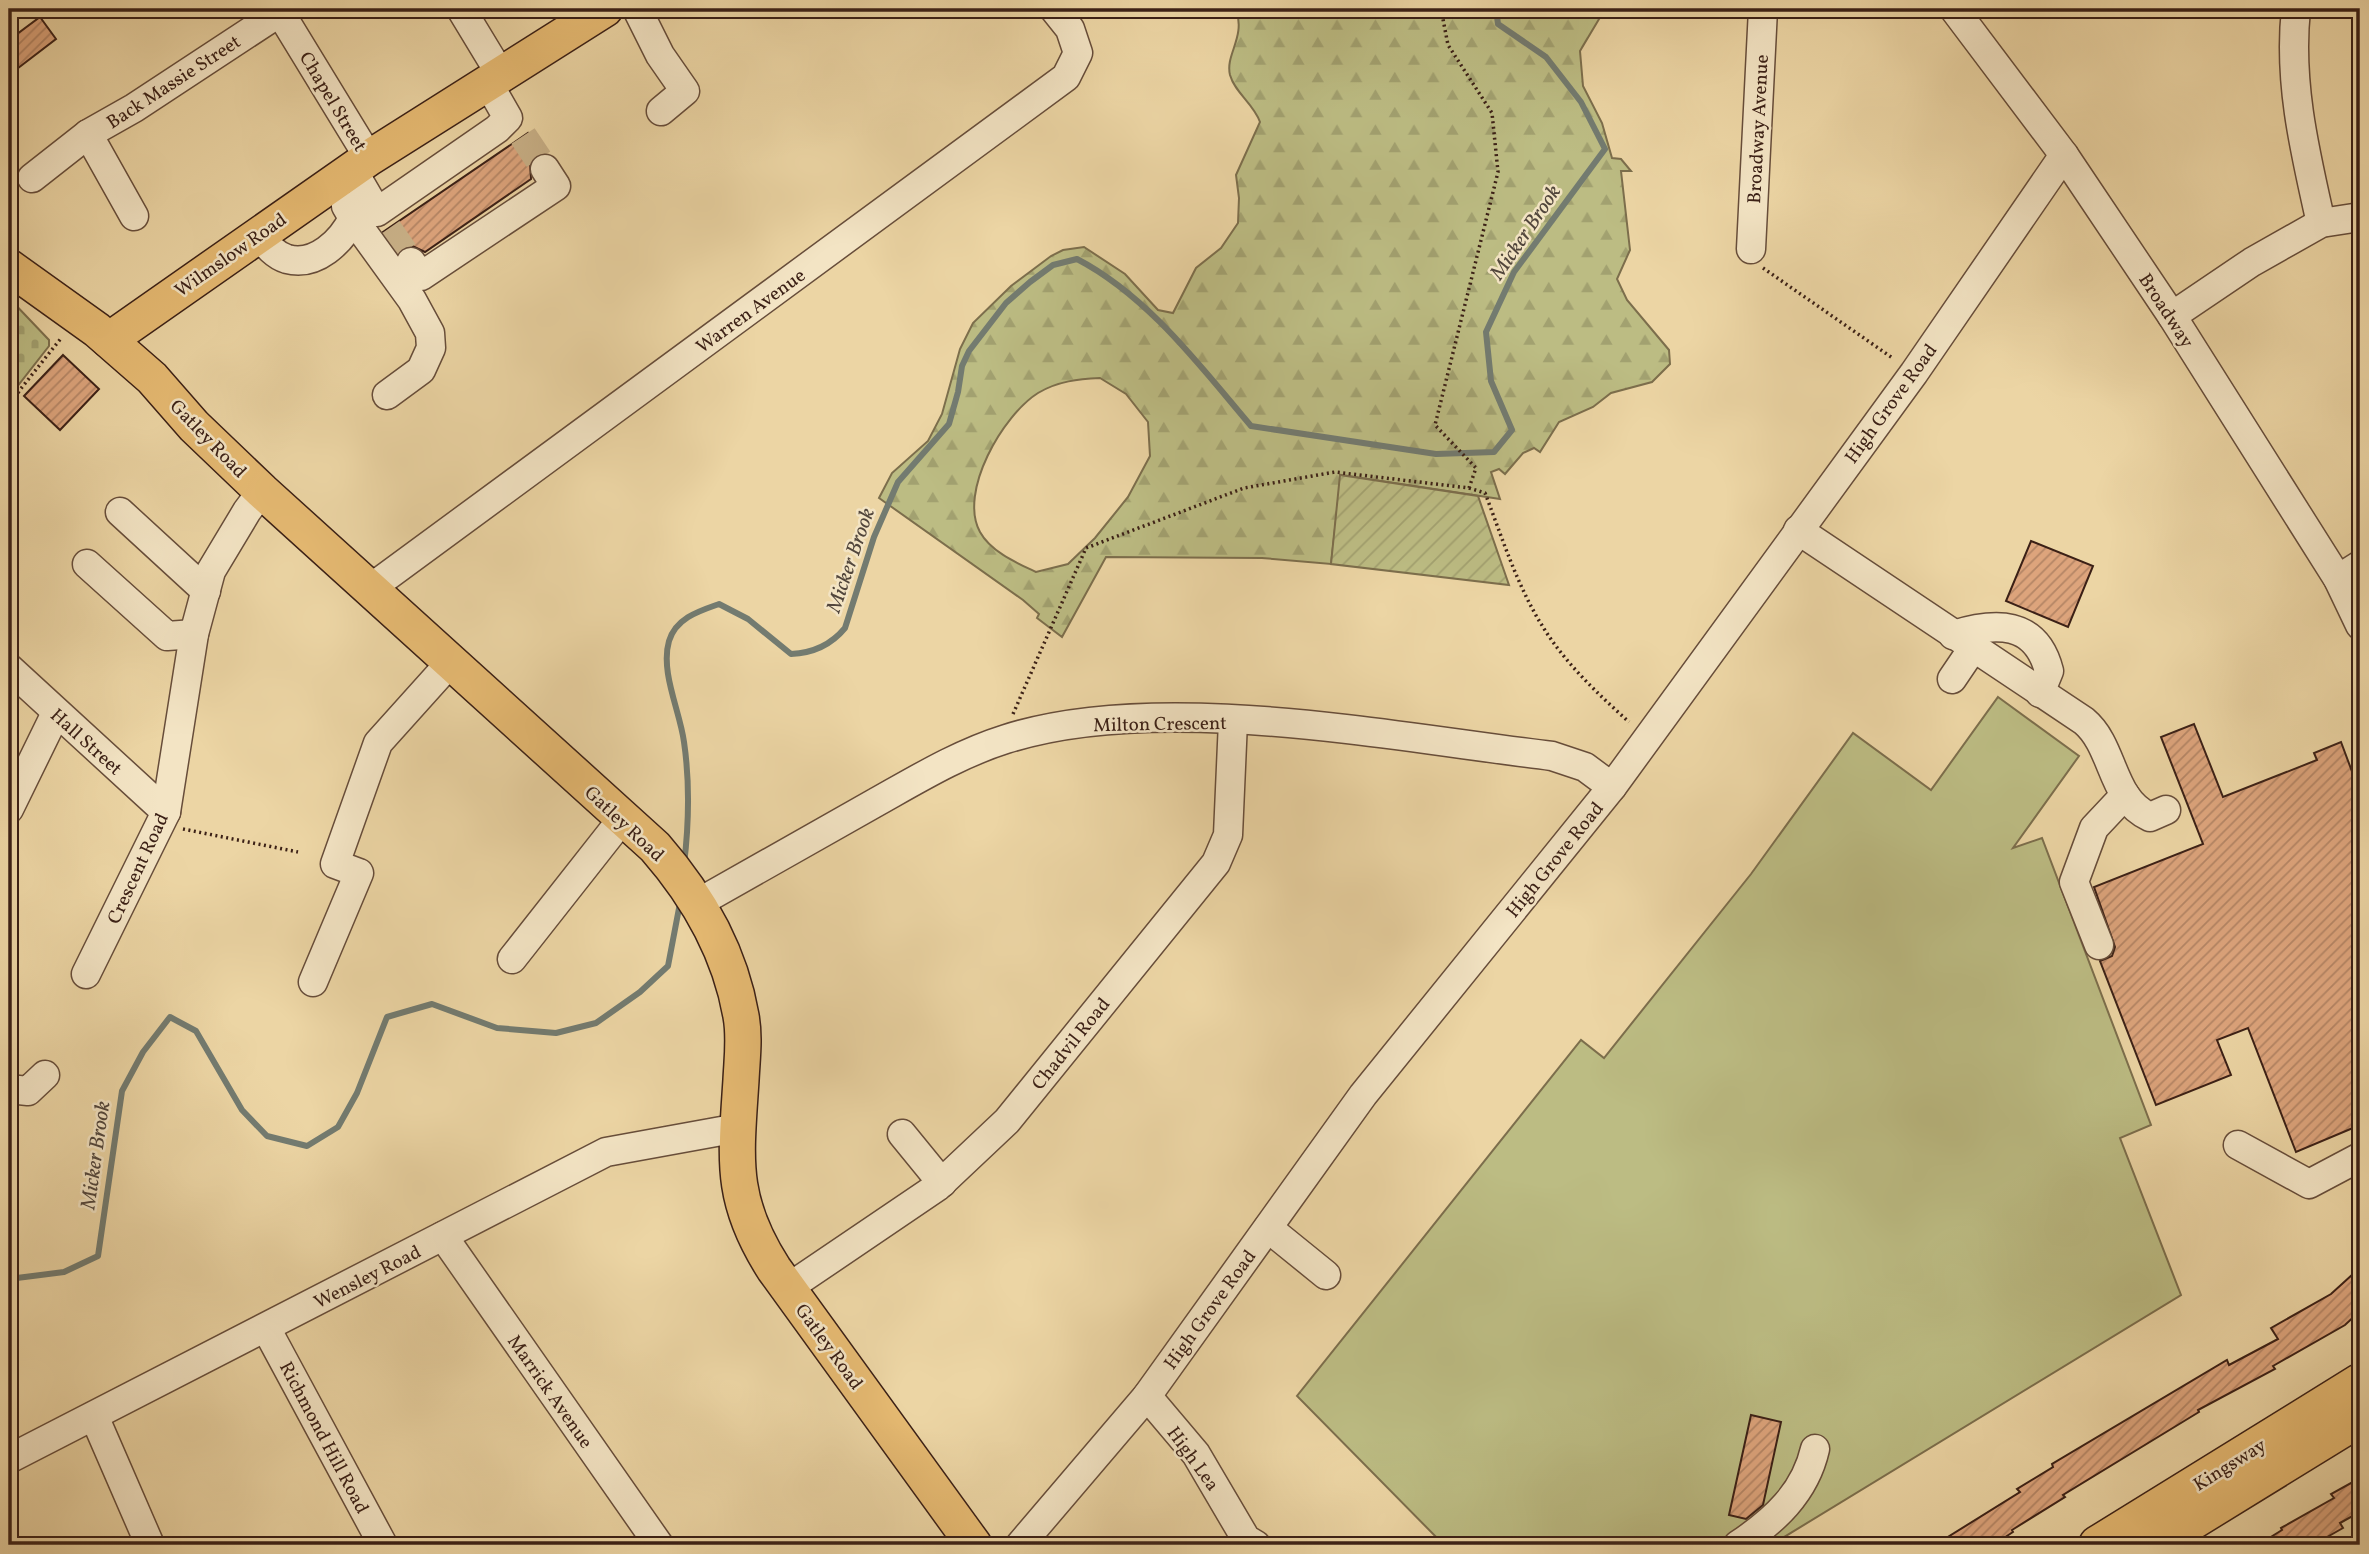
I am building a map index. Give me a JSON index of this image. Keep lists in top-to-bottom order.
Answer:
{
  "streets": {
    "highway": ["Kingsway"],
    "main road": ["Wilmslow Road", "Gatley Road"],
    "street": [
      "Back Massie Street",
      "Chapel Street",
      "Broadway Avenue",
      "Warren Avenue",
      "Broadway",
      "High Grove Road",
      "Milton Crescent",
      "Hall Street",
      "Crescent Road",
      "Chadvil Road",
      "Wensley Road",
      "Marrick Avenue",
      "Richmond Hill Road",
      "High Lea"
    ]
  },
  "crossings": [
    ["Back Massie Street", "Chapel Street"],
    ["Chapel Street", "Wilmslow Road"],
    ["Wilmslow Road", "Gatley Road"],
    ["Warren Avenue", "Gatley Road"],
    ["Broadway", "High Grove Road"],
    ["High Grove Road", "Milton Crescent"],
    ["High Grove Road", "High Lea"],
    ["Gatley Road", "Milton Crescent"],
    ["Gatley Road", "Crescent Road"],
    ["Gatley Road", "Chadvil Road"],
    ["Gatley Road", "Wensley Road"],
    ["Milton Crescent", "Chadvil Road"],
    ["Hall Street", "Crescent Road"],
    ["Wensley Road", "Marrick Avenue"],
    ["Wensley Road", "Richmond Hill Road"]
  ],
  "water": ["Micker Brook"]
}
